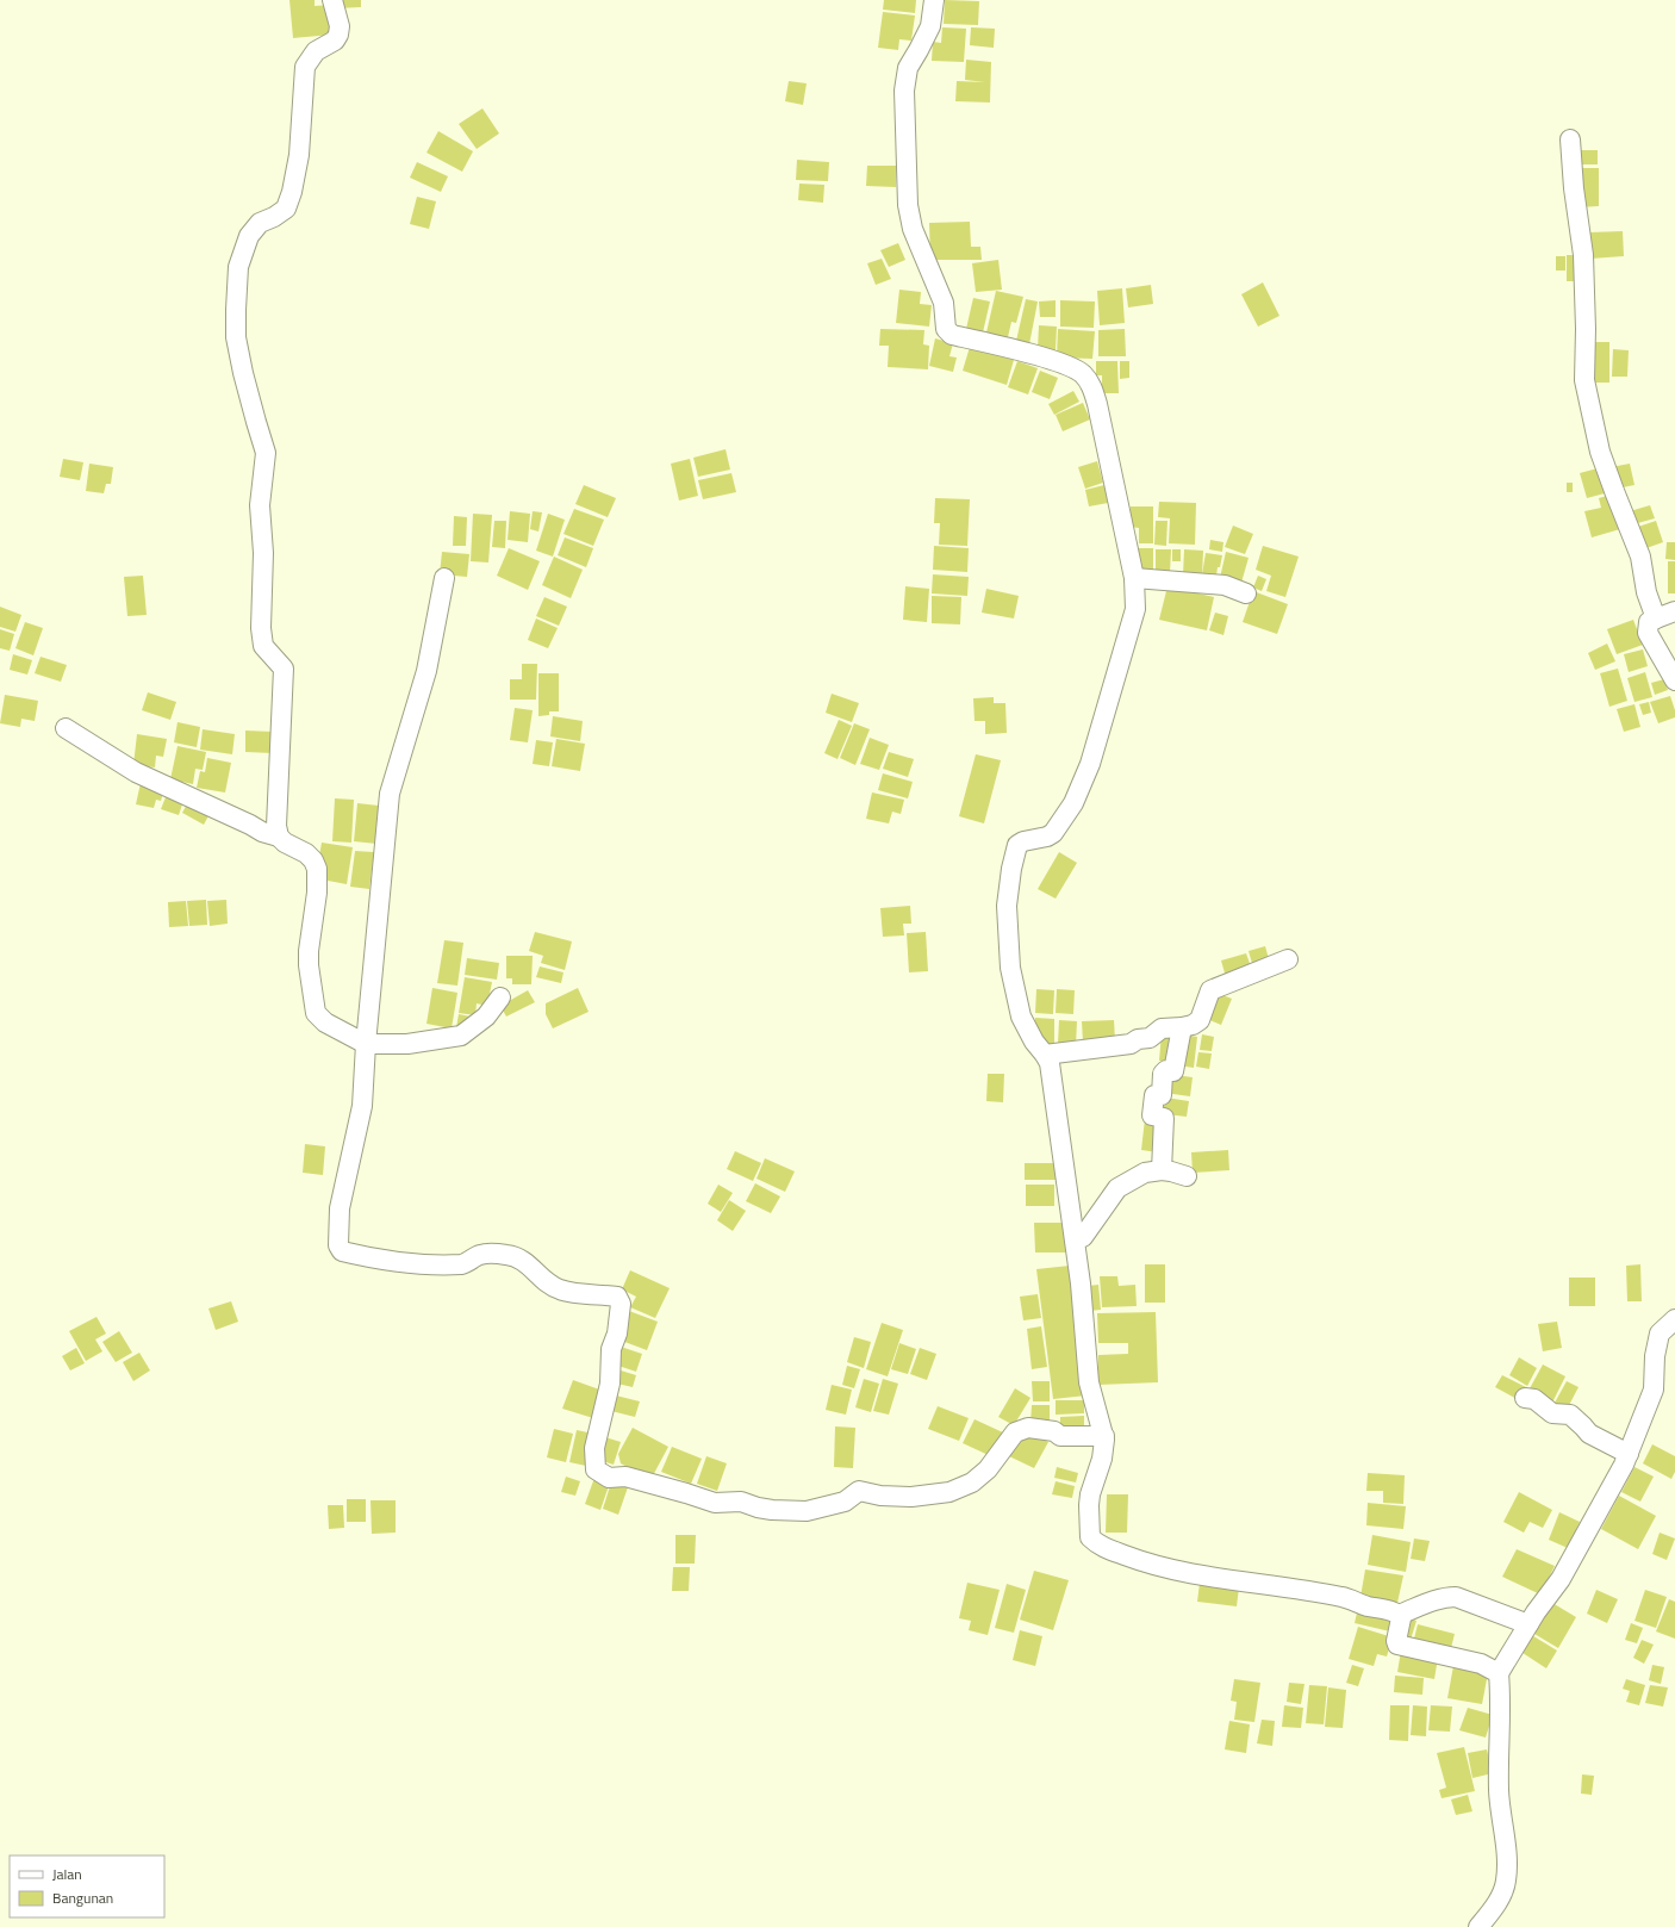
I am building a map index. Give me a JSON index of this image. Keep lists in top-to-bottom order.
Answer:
{
  "legend": ["Jalan", "Bangunan"]
}
